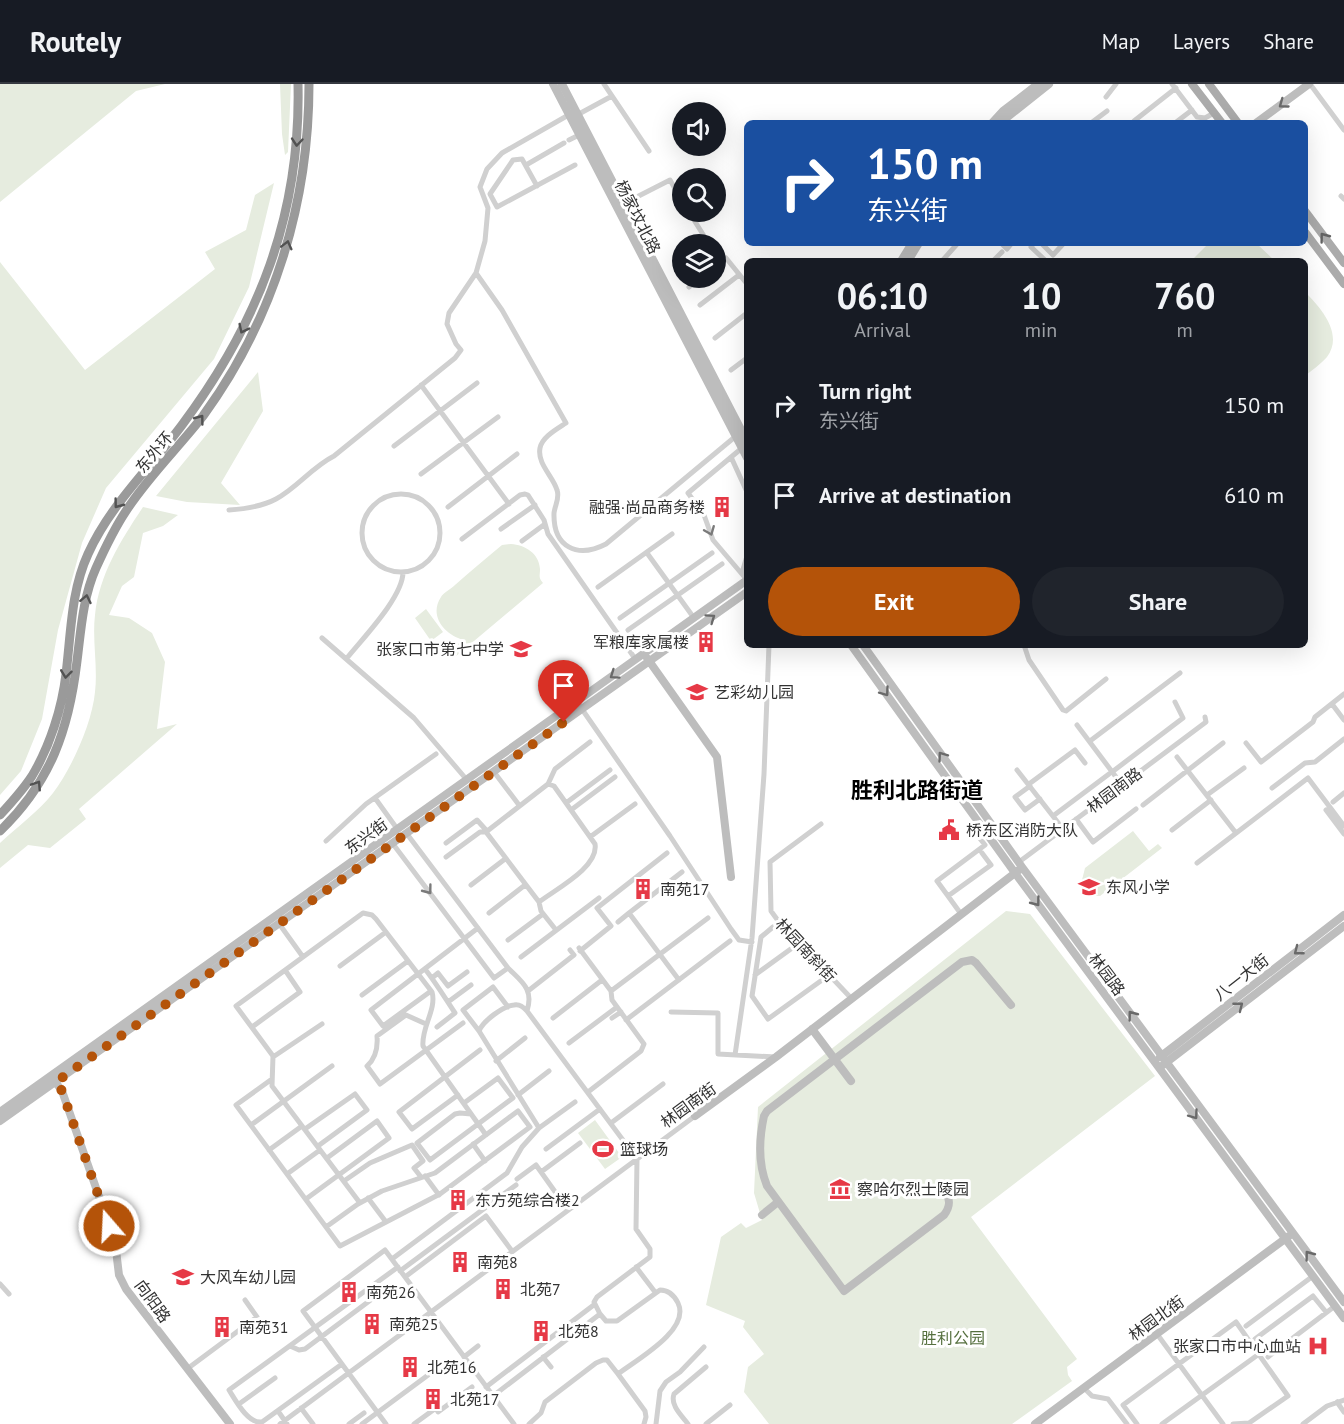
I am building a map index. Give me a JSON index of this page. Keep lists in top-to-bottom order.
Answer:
{
  "streets": {
    "highway": ["东外环"],
    "main road": [
      "杨家坟北路",
      "东兴街",
      "林园路",
      "八一大街",
      "林园南街",
      "向阳路",
      "林园北街"
    ],
    "street": ["林园南路", "林园南斜街"]
  },
  "crossings": [
    ["林园南路", "林园路"],
    ["林园南路", "林园南街"],
    ["东兴街", "向阳路"],
    ["林园南斜街", "林园南街"],
    ["林园路", "八一大街"],
    ["林园路", "林园南街"],
    ["林园路", "林园北街"]
  ],
  "districts": ["胜利北路街道"],
  "parks": ["胜利公园"],
  "places": {
    "building": [
      "融强·尚品商务楼",
      "军粮库家属楼",
      "南苑17",
      "东方苑综合楼2",
      "南苑8",
      "北苑7",
      "南苑26",
      "南苑25",
      "南苑31",
      "北苑8",
      "北苑16",
      "北苑17"
    ],
    "school or university": [
      "张家口市第七中学",
      "艺彩幼儿园",
      "东风小学",
      "大风车幼儿园"
    ],
    "public building": ["桥东区消防大队"],
    "sports": ["篮球场"],
    "museum": ["察哈尔烈士陵园"],
    "hospital": ["张家口市中心血站"]
  },
  "page": {
    "header": "Routely",
    "nav": ["Map", "Layers", "Share"],
    "turn": ["150 m", "东兴街"],
    "eta": [
      "06:10",
      "Arrival",
      "10",
      "min",
      "760",
      "m"
    ],
    "list": [
      {
        "name": "Turn right",
        "note": "东兴街",
        "value": "150 m"
      },
      {
        "name": "Arrive at destination",
        "value": "610 m"
      }
    ],
    "buttons": ["Exit", "Share"]
  }
}
